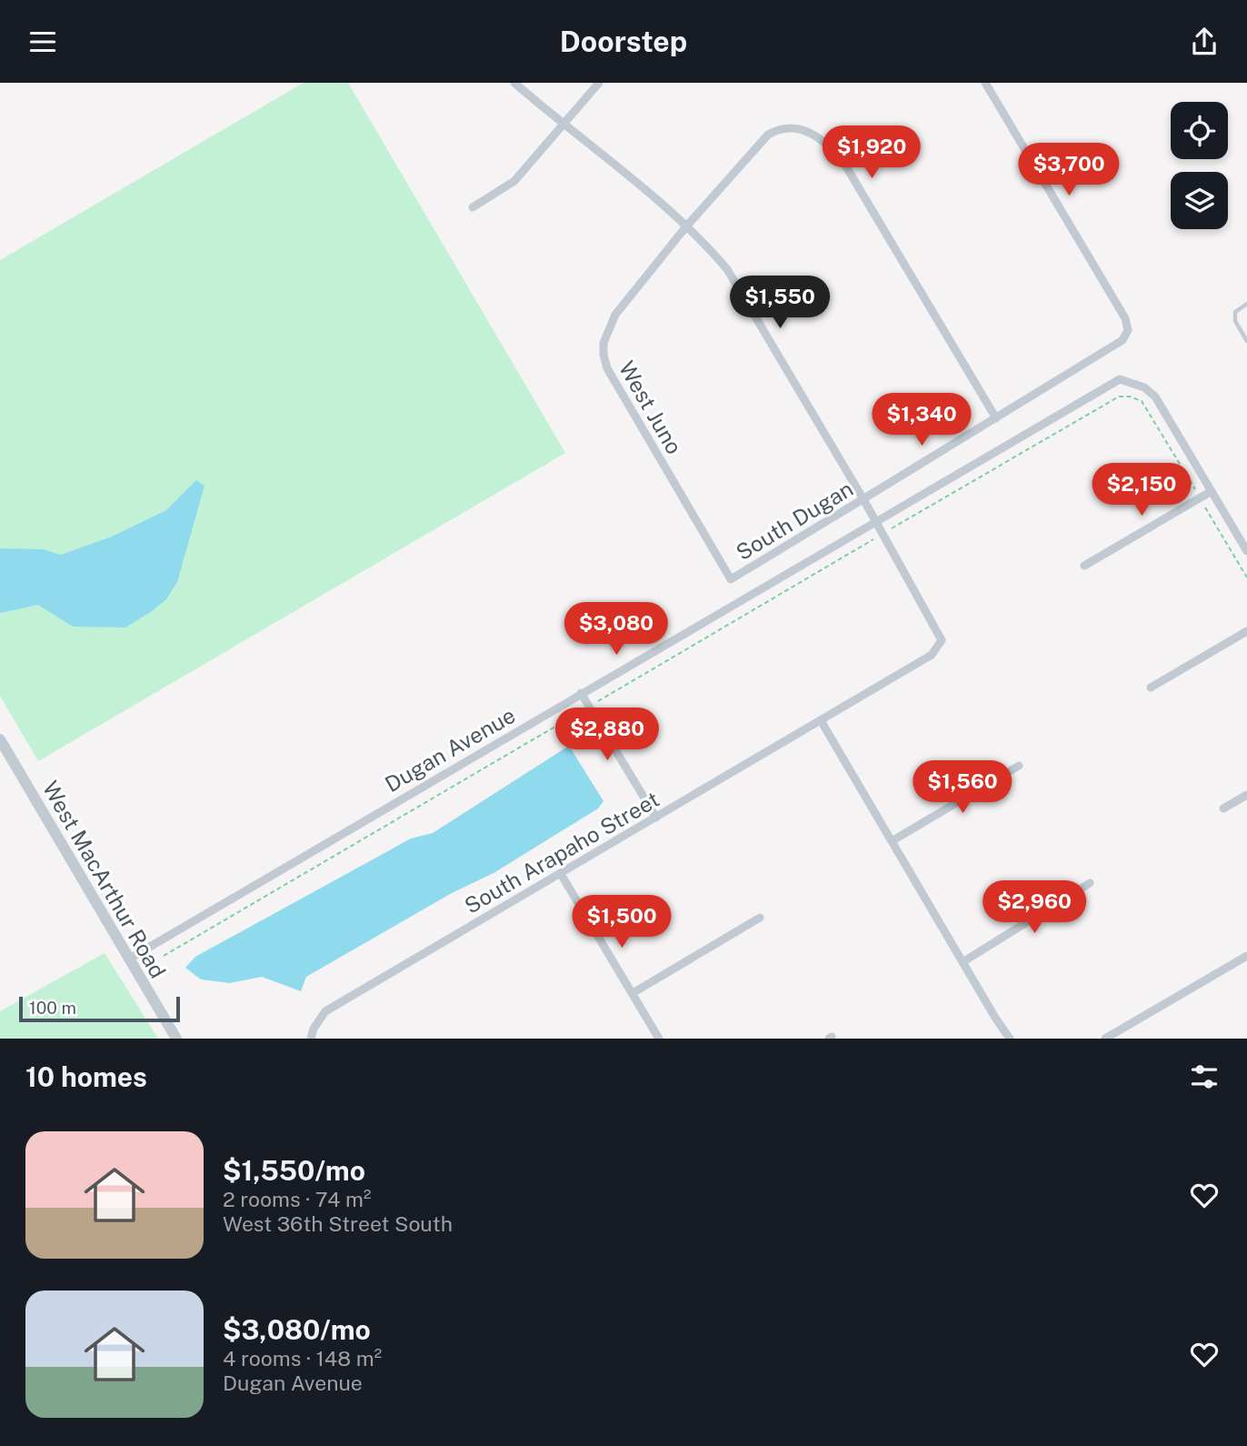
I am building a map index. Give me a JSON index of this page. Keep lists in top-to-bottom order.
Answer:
{
  "streets": {
    "street": [
      "West Juno",
      "South Dugan",
      "Dugan Avenue",
      "South Arapaho Street",
      "West MacArthur Road"
    ]
  },
  "crossings": [
    ["West Juno", "South Dugan"],
    ["Dugan Avenue", "West MacArthur Road"]
  ],
  "scale_bar": "100 m",
  "page": {
    "header": "Doorstep",
    "price": [
      "$1,920",
      "$3,700",
      "$1,550",
      "$1,340",
      "$2,150",
      "$3,080",
      "$2,880",
      "$1,560",
      "$2,960",
      "$1,500"
    ],
    "scale": "100 m",
    "heading": "10 homes",
    "list": [
      {
        "name": "$1,550/mo",
        "note": "2 rooms · 74 m² · West 36th Street South"
      },
      {
        "name": "$3,080/mo",
        "note": "4 rooms · 148 m² · Dugan Avenue"
      }
    ]
  }
}
